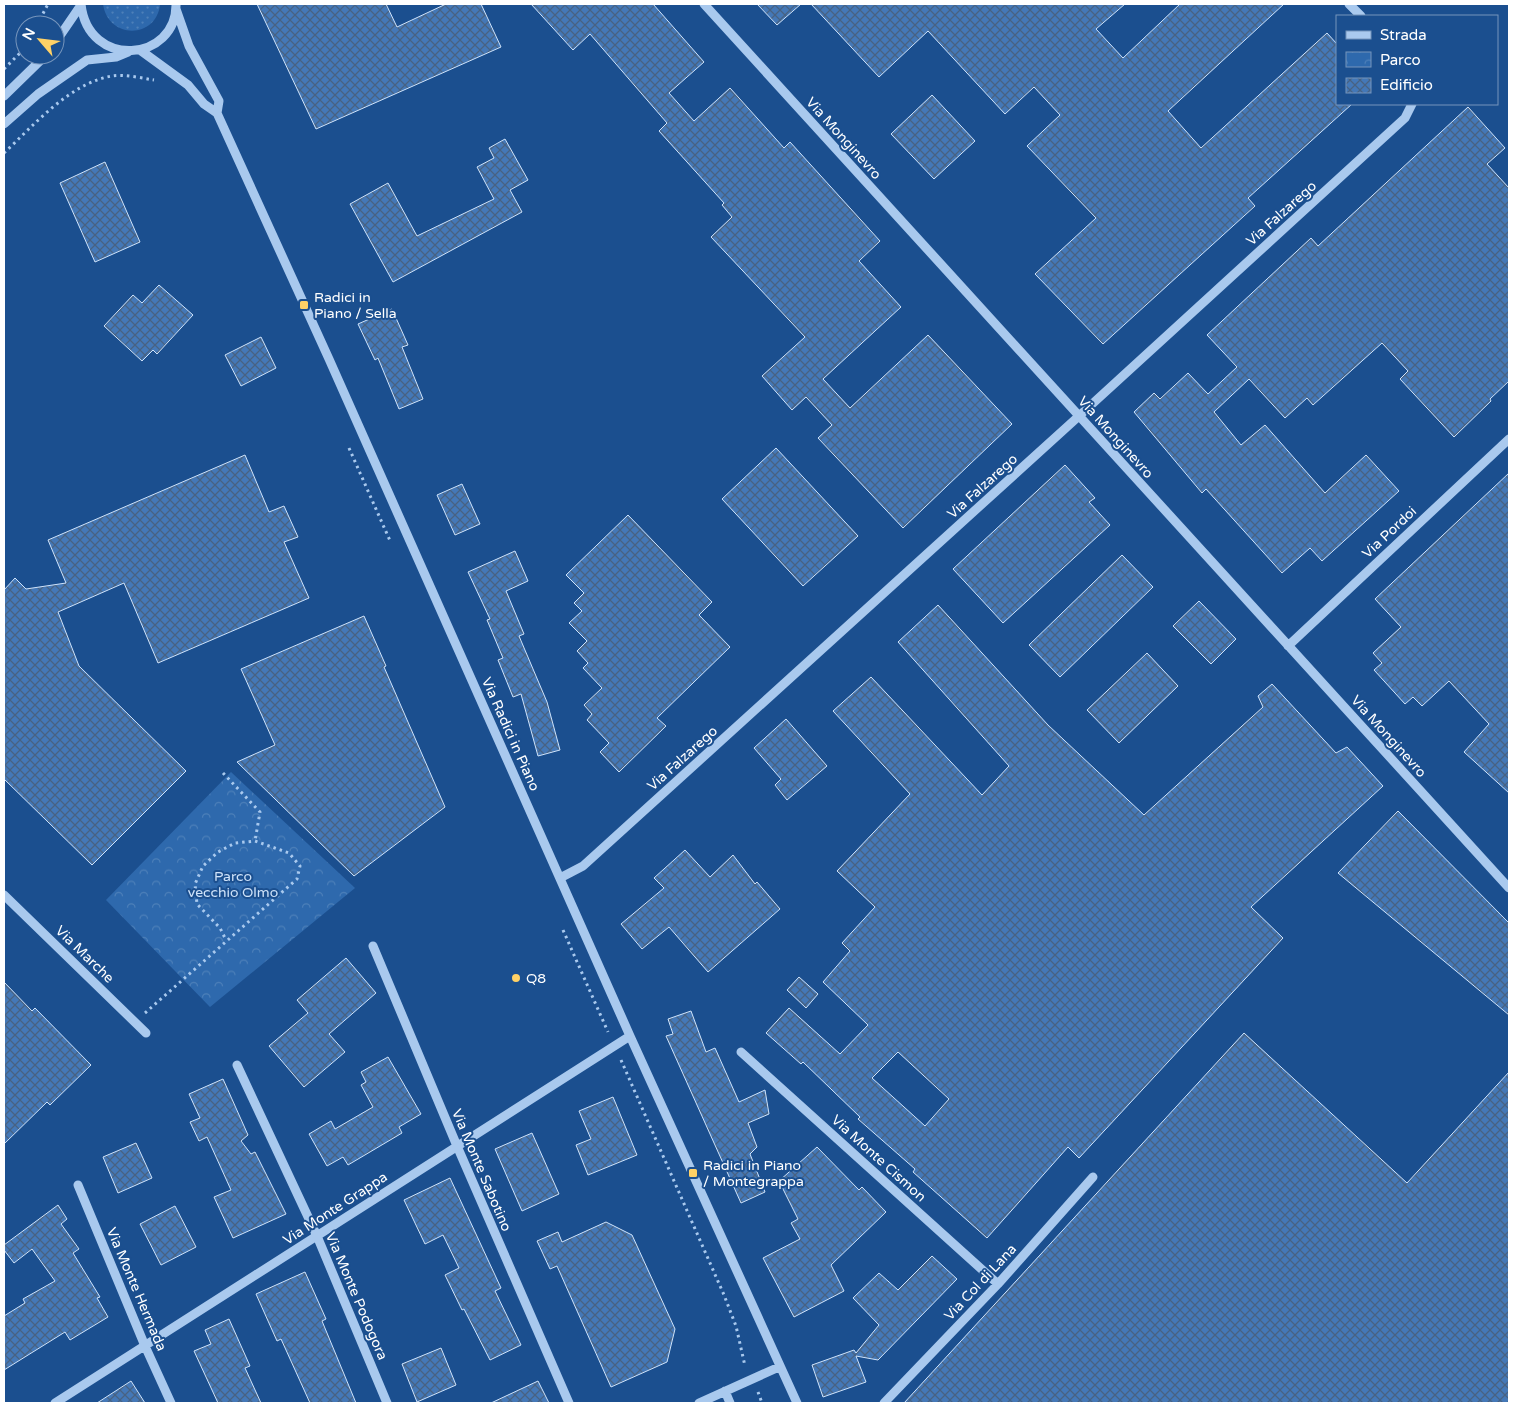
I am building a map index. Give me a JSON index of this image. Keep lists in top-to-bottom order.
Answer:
{
  "streets": {
    "street": [
      "Via Monginevro",
      "Via Falzarego",
      "Via Pordoi",
      "Via Radici in Piano",
      "Via Marche",
      "Via Monte Cismon",
      "Via Monte Sabotino",
      "Via Monte Grappa",
      "Via Col di Lana",
      "Via Monte Hermada",
      "Via Monte Podogora"
    ]
  },
  "crossings": [
    ["Via Monginevro", "Via Falzarego"],
    ["Via Monginevro", "Via Pordoi"],
    ["Via Falzarego", "Via Radici in Piano"],
    ["Via Radici in Piano", "Via Monte Grappa"],
    ["Via Monte Cismon", "Via Col di Lana"],
    ["Via Monte Sabotino", "Via Monte Grappa"],
    ["Via Monte Grappa", "Via Monte Hermada"],
    ["Via Monte Grappa", "Via Monte Podogora"]
  ],
  "parks": ["Parco vecchio Olmo"],
  "places": {
    "transit": ["Radici in Piano / Sella", "Radici in Piano / Montegrappa"],
    "other": ["Q8"]
  },
  "legend": ["Strada", "Parco", "Edificio"],
  "north": "top left"
}
